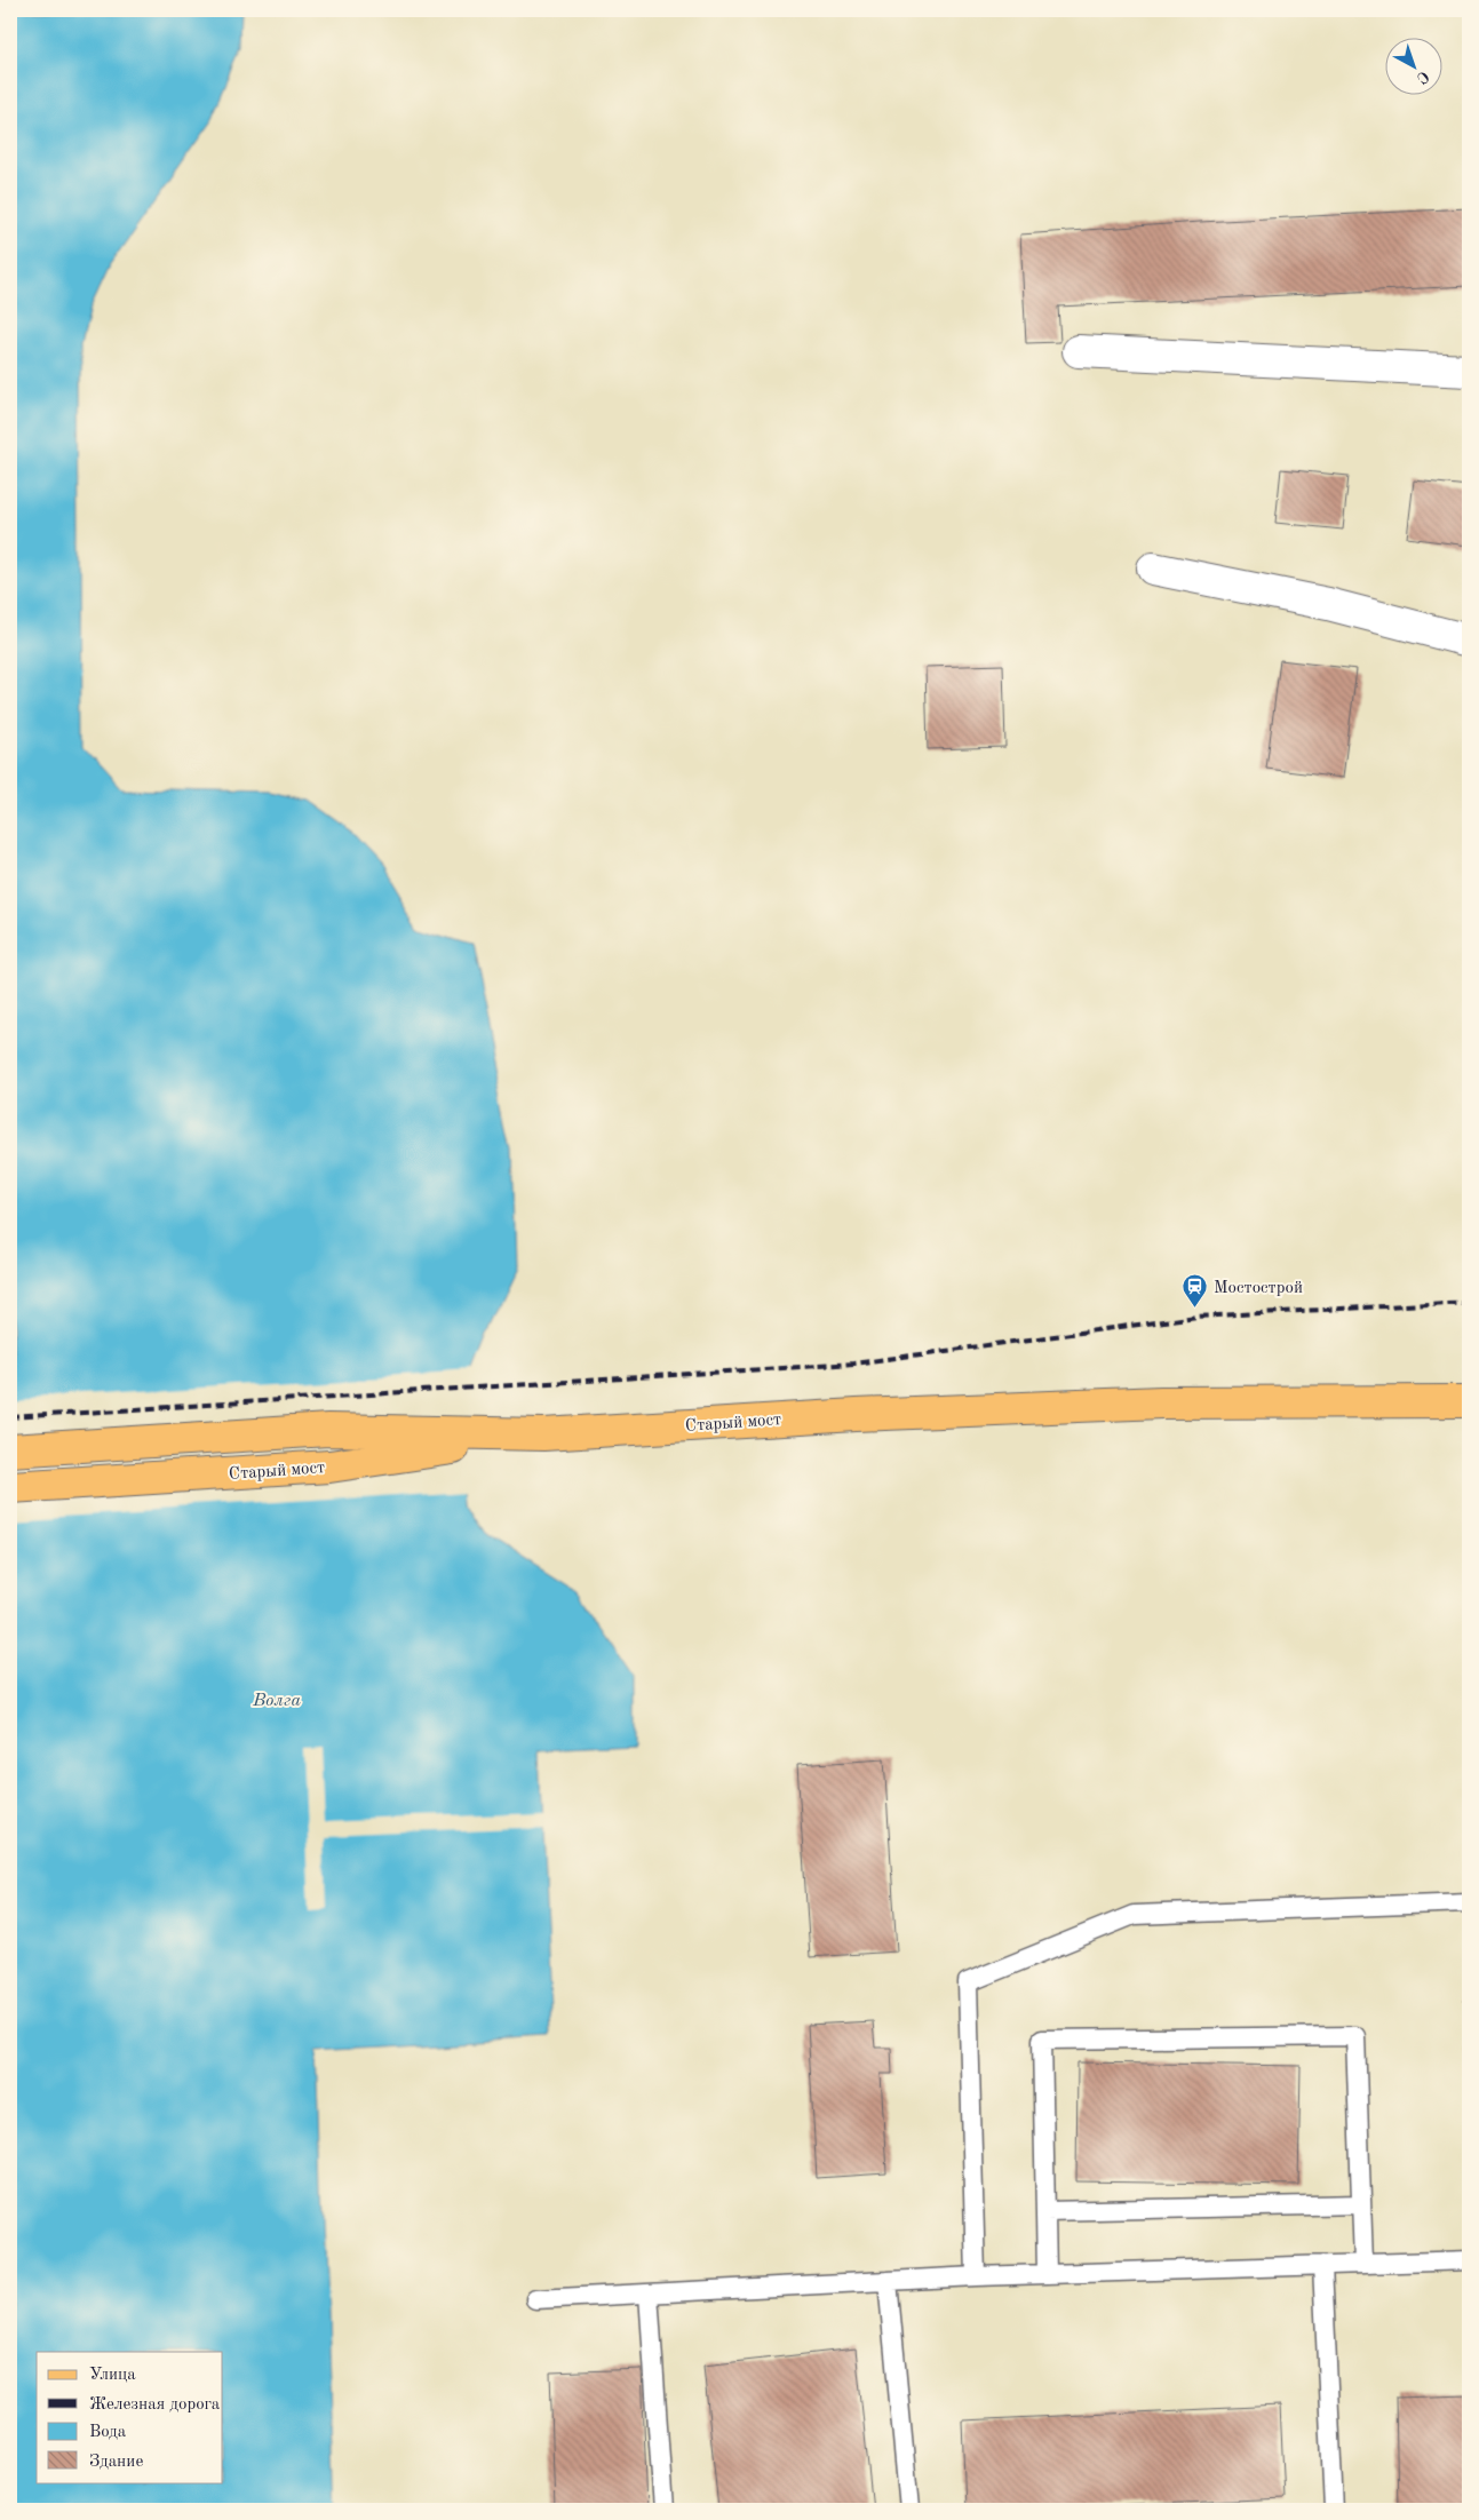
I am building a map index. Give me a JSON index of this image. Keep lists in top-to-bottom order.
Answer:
{
  "streets": {
    "main road": ["Старый мост"]
  },
  "water": ["Волга"],
  "places": {
    "station": ["Мостострой"]
  },
  "legend": [
    "Улица",
    "Железная дорога",
    "Вода",
    "Здание"
  ],
  "north": "bottom right"
}
